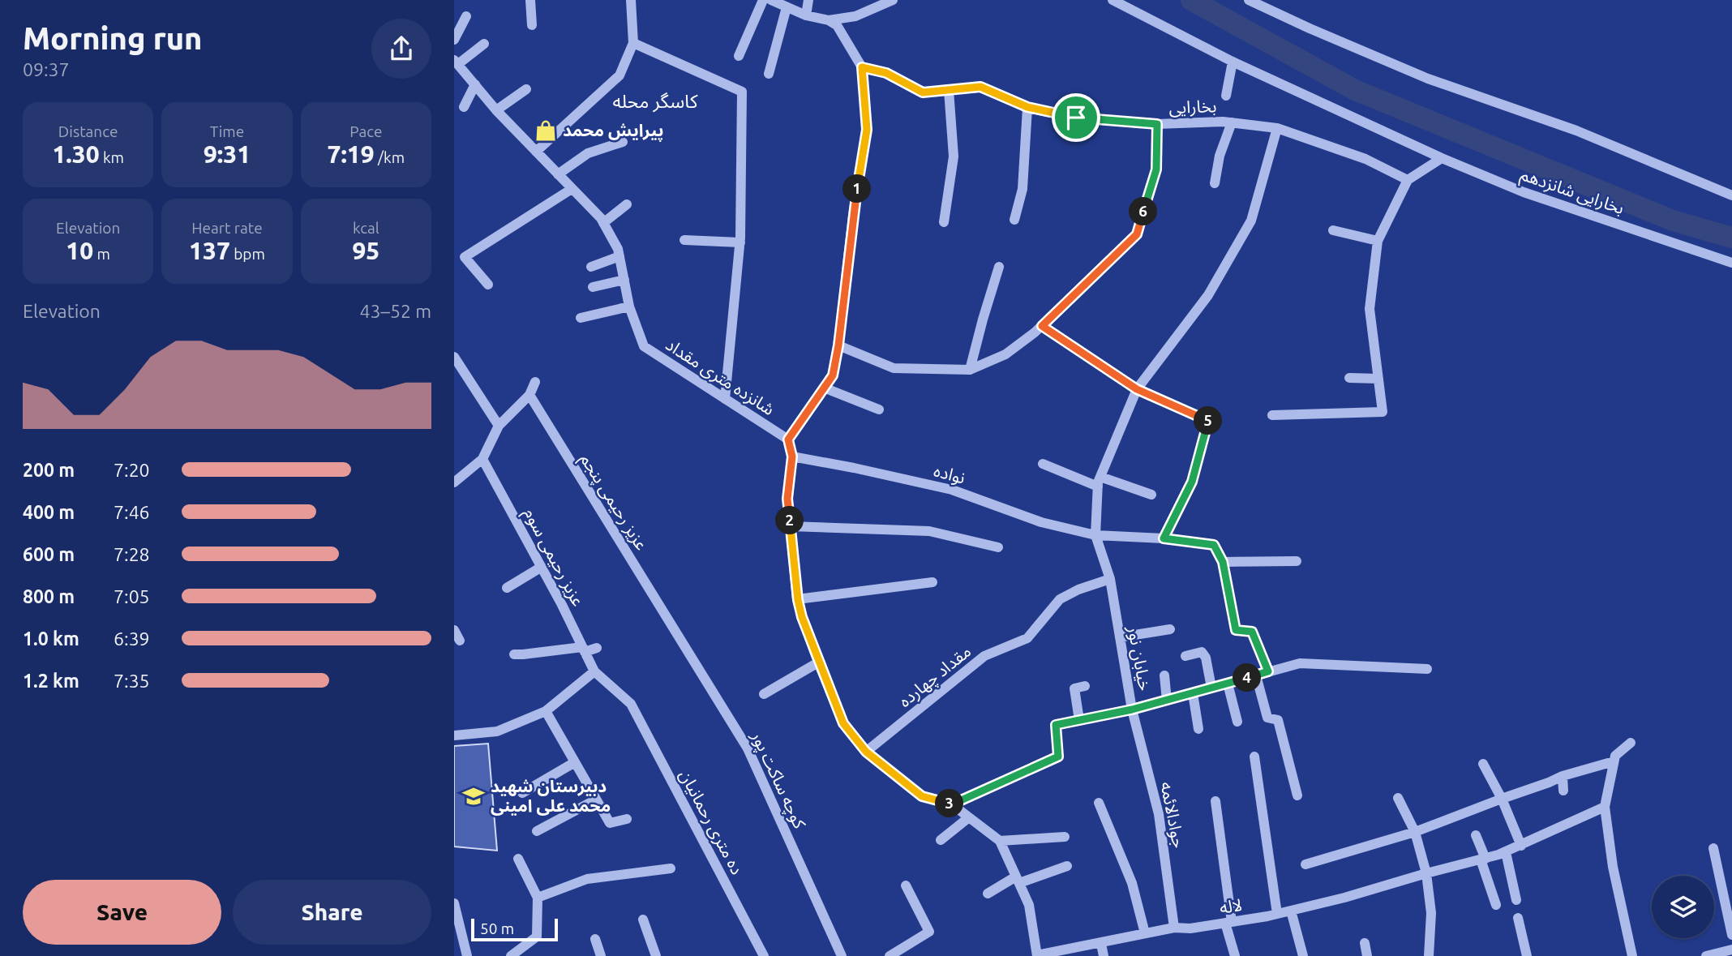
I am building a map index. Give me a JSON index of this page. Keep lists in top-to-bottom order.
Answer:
{
  "streets": {
    "street": [
      "بخارایی",
      "بخارایی شانزدهم",
      "شانزده متری مقداد",
      "نواده",
      "عزیز رحیمی پنجم",
      "عزیز رحیمی سوم",
      "خیابان نور",
      "مقداد چهارده",
      "کوچه ساکت پور",
      "جوادالائمه",
      "ده متری رحمانیان",
      "لاله"
    ]
  },
  "crossings": [
    ["بخارایی", "خیابان نور"],
    ["نواده", "خیابان نور"],
    ["عزیز رحیمی پنجم", "کوچه ساکت پور"],
    ["عزیز رحیمی سوم", "ده متری رحمانیان"],
    ["خیابان نور", "مقداد چهارده"],
    ["خیابان نور", "جوادالائمه"],
    ["جوادالائمه", "لاله"]
  ],
  "districts": ["کاسگر محله"],
  "places": {
    "shop": ["پیرایش محمد"],
    "school or university": ["دبیرستان شهید محمد علی امینی"]
  },
  "scale_bar": "50 m",
  "page": {
    "heading": ["Morning run", "09:37"],
    "stats": [
      ["Distance", "1.30 km"],
      ["Time", "9:31"],
      ["Pace", "7:19 /km"],
      ["Elevation", "10 m"],
      ["Heart rate", "137 bpm"],
      ["kcal", "95"]
    ],
    "pins": [
      "1",
      "6",
      "5",
      "2",
      "4",
      "3"
    ],
    "chart": ["Elevation", "43–52 m"],
    "list": [
      {
        "name": "200 m",
        "note": "7:20"
      },
      {
        "name": "400 m",
        "note": "7:46"
      },
      {
        "name": "600 m",
        "note": "7:28"
      },
      {
        "name": "800 m",
        "note": "7:05"
      },
      {
        "name": "1.0 km",
        "note": "6:39"
      },
      {
        "name": "1.2 km",
        "note": "7:35"
      }
    ],
    "buttons": ["Save", "Share"],
    "scale": "50 m"
  }
}
